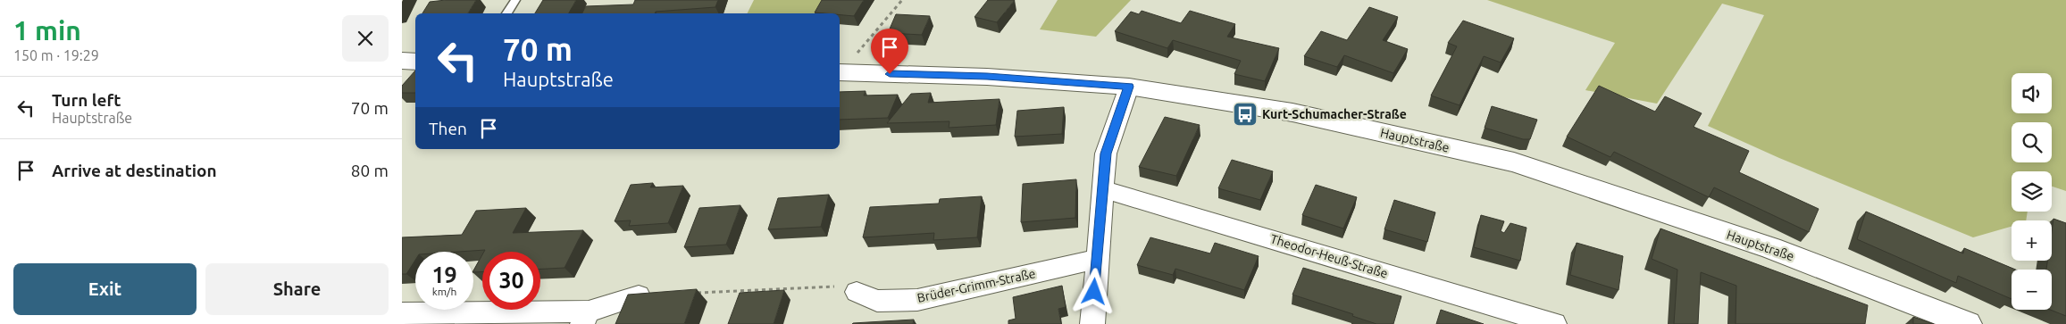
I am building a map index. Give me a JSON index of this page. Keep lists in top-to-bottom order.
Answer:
{
  "streets": {
    "street": ["Hauptstraße", "Theodor-Heuß-Straße", "Brüder-Grimm-Straße"]
  },
  "places": {
    "bus stop": ["Kurt-Schumacher-Straße"]
  },
  "page": {
    "heading": ["1 min", "150 m · 19:29"],
    "turn": ["70 m", "Hauptstraße"],
    "map_buttons": ["+", "−"],
    "list": [
      {
        "name": "Turn left",
        "note": "Hauptstraße",
        "value": "70 m"
      },
      {
        "name": "Arrive at destination",
        "value": "80 m"
      }
    ],
    "then": "Then",
    "speed": "19 km/h",
    "limit": "30",
    "buttons": ["Exit", "Share"]
  }
}
